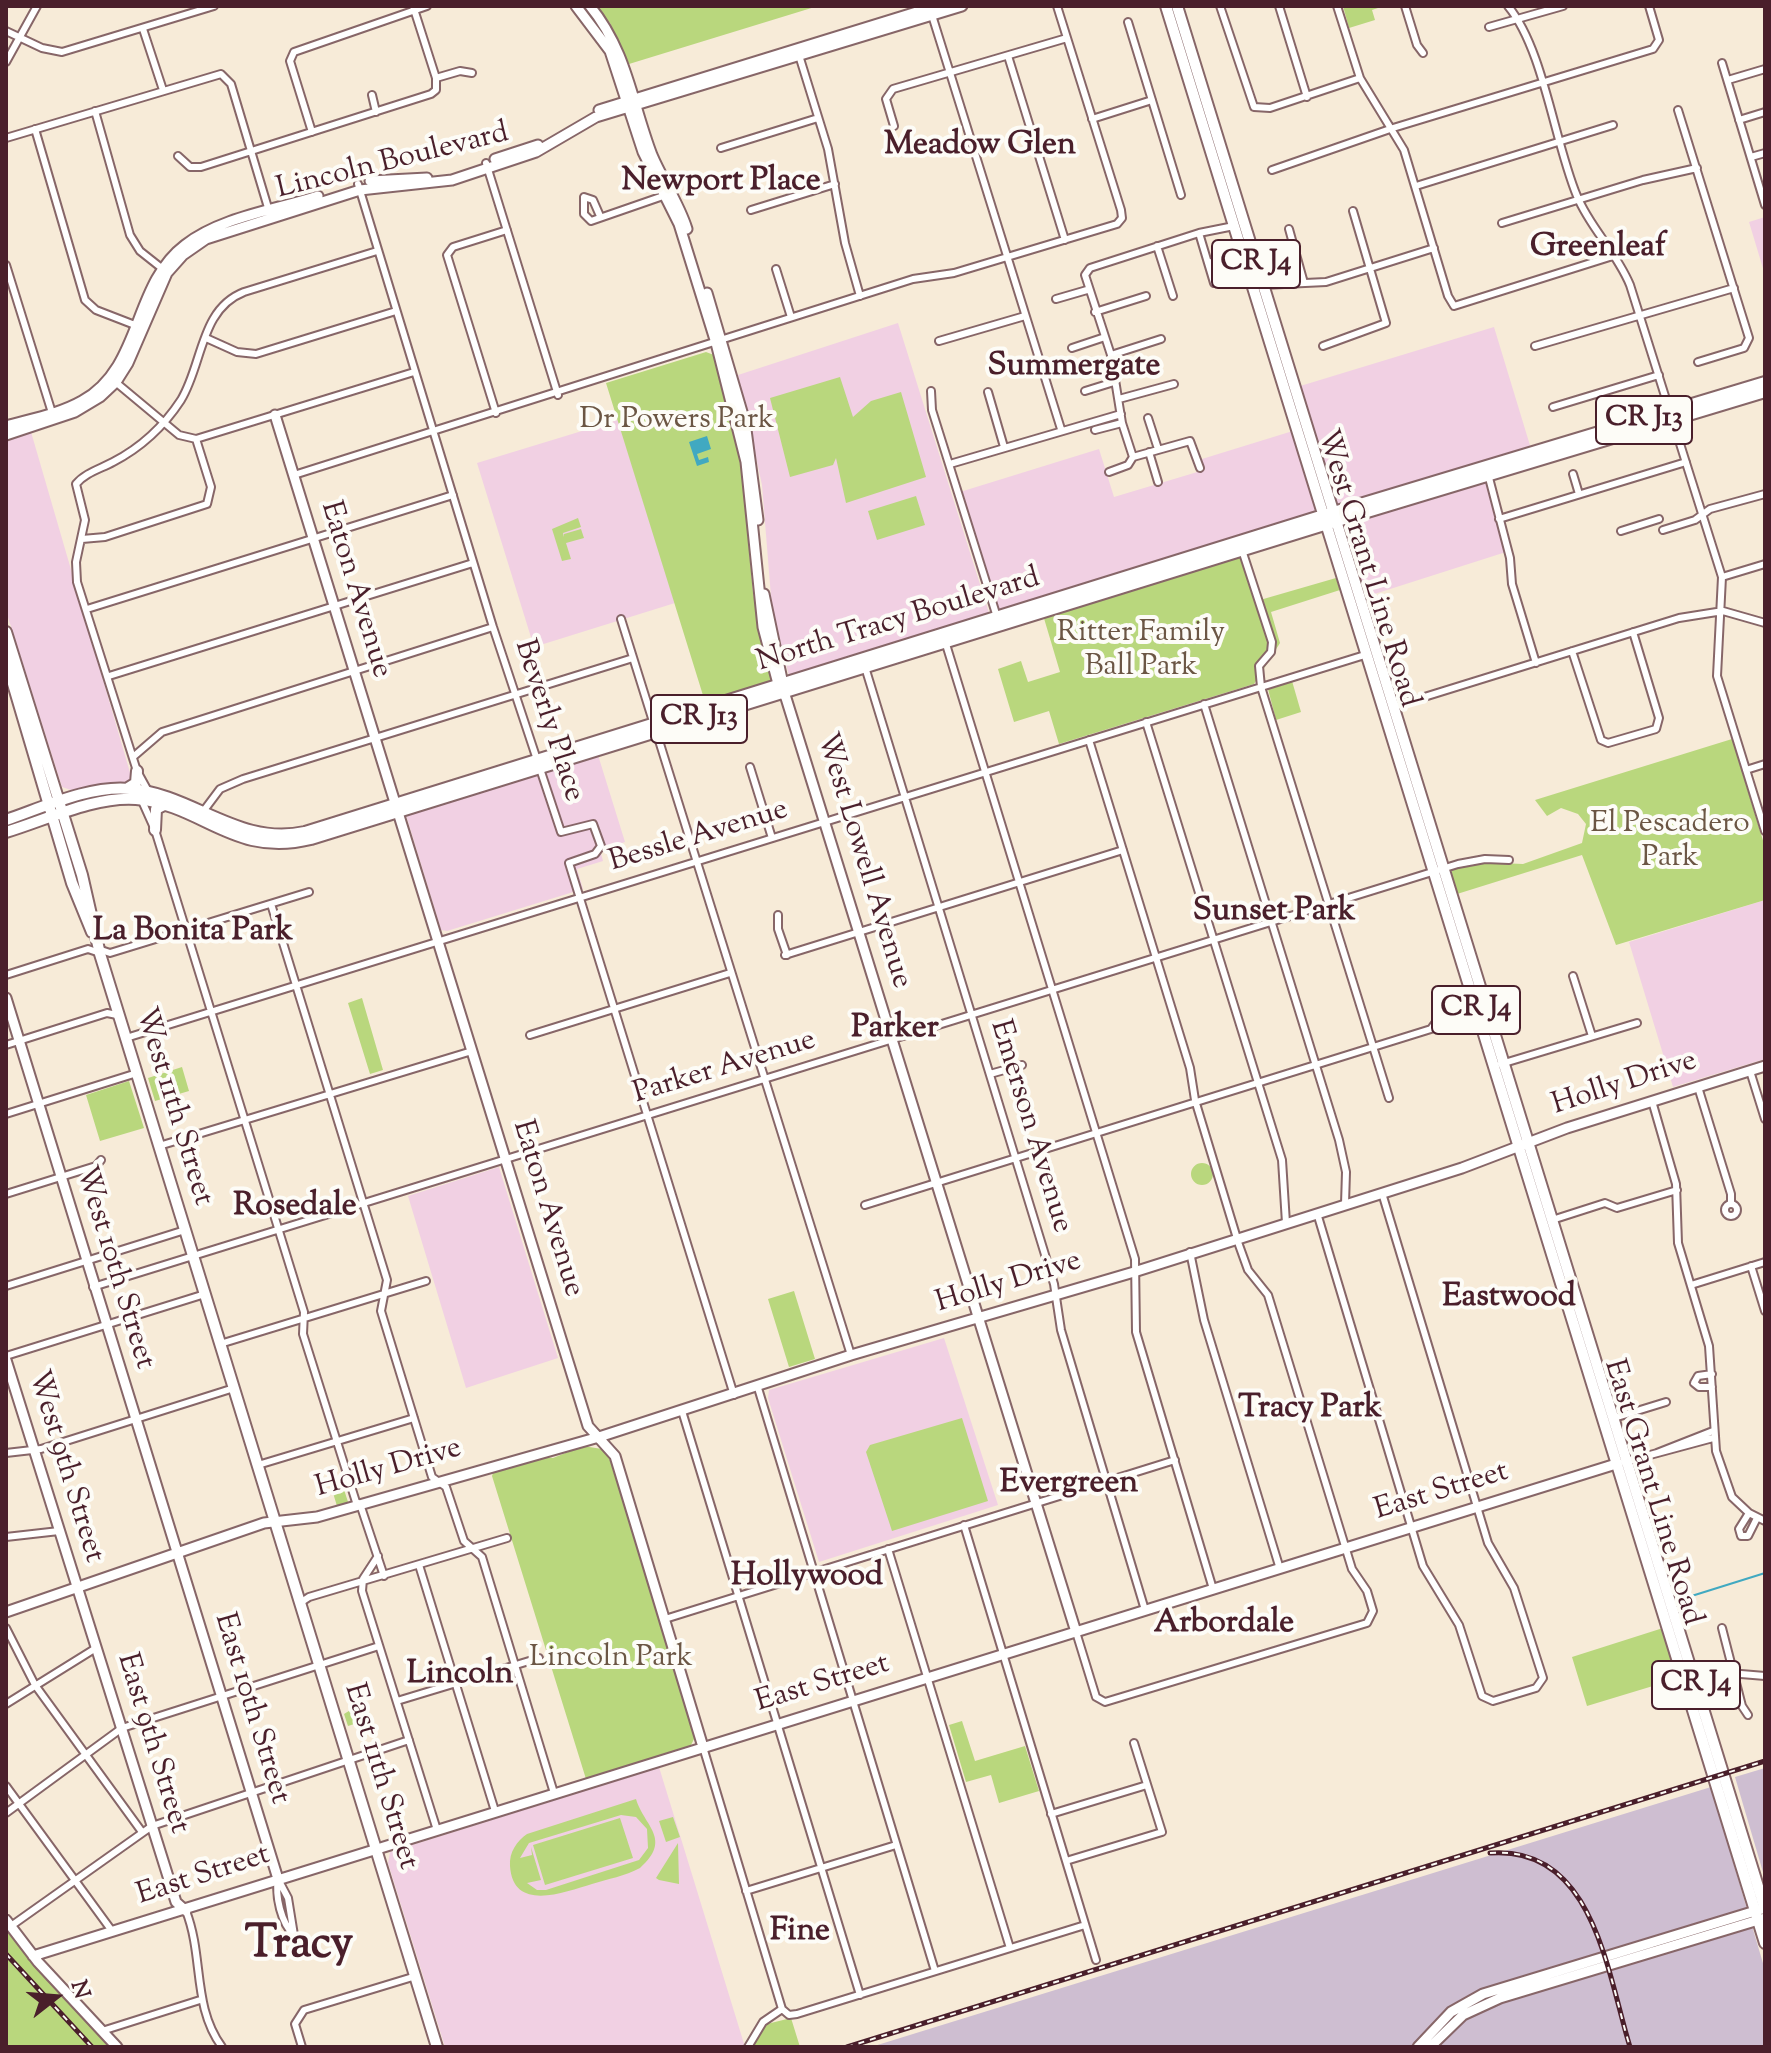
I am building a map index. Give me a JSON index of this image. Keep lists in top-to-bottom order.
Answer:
{
  "streets": {
    "main road": [
      "CR J4",
      "CR J13",
      "West Grant Line Road",
      "North Tracy Boulevard",
      "West 11th Street",
      "East Grant Line Road",
      "East 11th Street"
    ],
    "street": [
      "Lincoln Boulevard",
      "Eaton Avenue",
      "Beverly Place",
      "Bessle Avenue",
      "West Lowell Avenue",
      "Parker Avenue",
      "Holly Drive",
      "Emerson Avenue",
      "West 10th Street",
      "West 9th Street",
      "East Street",
      "East 10th Street",
      "East 9th Street"
    ]
  },
  "crossings": [
    ["Lincoln Boulevard", "Beverly Place"],
    ["Lincoln Boulevard", "West Lowell Avenue"],
    ["West Grant Line Road", "North Tracy Boulevard"],
    ["West Grant Line Road", "Bessle Avenue"],
    ["West Grant Line Road", "Parker Avenue"],
    ["West Grant Line Road", "Holly Drive"],
    ["West Grant Line Road", "East Grant Line Road"],
    ["Eaton Avenue", "North Tracy Boulevard"],
    ["Eaton Avenue", "Bessle Avenue"],
    ["Eaton Avenue", "Parker Avenue"],
    ["Eaton Avenue", "Holly Drive"],
    ["Eaton Avenue", "East Street"],
    ["North Tracy Boulevard", "Beverly Place"],
    ["North Tracy Boulevard", "West Lowell Avenue"],
    ["North Tracy Boulevard", "West 11th Street"],
    ["North Tracy Boulevard", "Emerson Avenue"],
    ["Beverly Place", "Bessle Avenue"],
    ["Beverly Place", "Parker Avenue"],
    ["Beverly Place", "Holly Drive"],
    ["Bessle Avenue", "West Lowell Avenue"],
    ["Bessle Avenue", "West 11th Street"],
    ["Bessle Avenue", "Emerson Avenue"],
    ["West Lowell Avenue", "Parker Avenue"],
    ["West Lowell Avenue", "Holly Drive"],
    ["West Lowell Avenue", "East Street"],
    ["Parker Avenue", "West 11th Street"],
    ["Parker Avenue", "Emerson Avenue"],
    ["Parker Avenue", "West 10th Street"],
    ["Holly Drive", "West 11th Street"],
    ["Holly Drive", "Emerson Avenue"],
    ["Holly Drive", "West 10th Street"],
    ["Holly Drive", "West 9th Street"],
    ["Holly Drive", "East Grant Line Road"],
    ["Holly Drive", "East 10th Street"],
    ["Holly Drive", "East 9th Street"],
    ["Holly Drive", "East 11th Street"],
    ["West 11th Street", "East 11th Street"],
    ["Emerson Avenue", "East Street"],
    ["West 10th Street", "East 10th Street"],
    ["West 9th Street", "East 9th Street"],
    ["East Street", "East Grant Line Road"],
    ["East Street", "East 10th Street"],
    ["East Street", "East 9th Street"],
    ["East Street", "East 11th Street"]
  ],
  "districts": [
    "Meadow Glen",
    "Newport Place",
    "Greenleaf",
    "Summergate",
    "Sunset Park",
    "La Bonita Park",
    "Parker",
    "Rosedale",
    "Eastwood",
    "Tracy Park",
    "Evergreen",
    "Hollywood",
    "Arbordale",
    "Lincoln",
    "Fine",
    "Tracy"
  ],
  "parks": [
    "Dr Powers Park",
    "Ritter Family Ball Park",
    "El Pescadero Park",
    "Lincoln Park"
  ],
  "north": "right"
}
